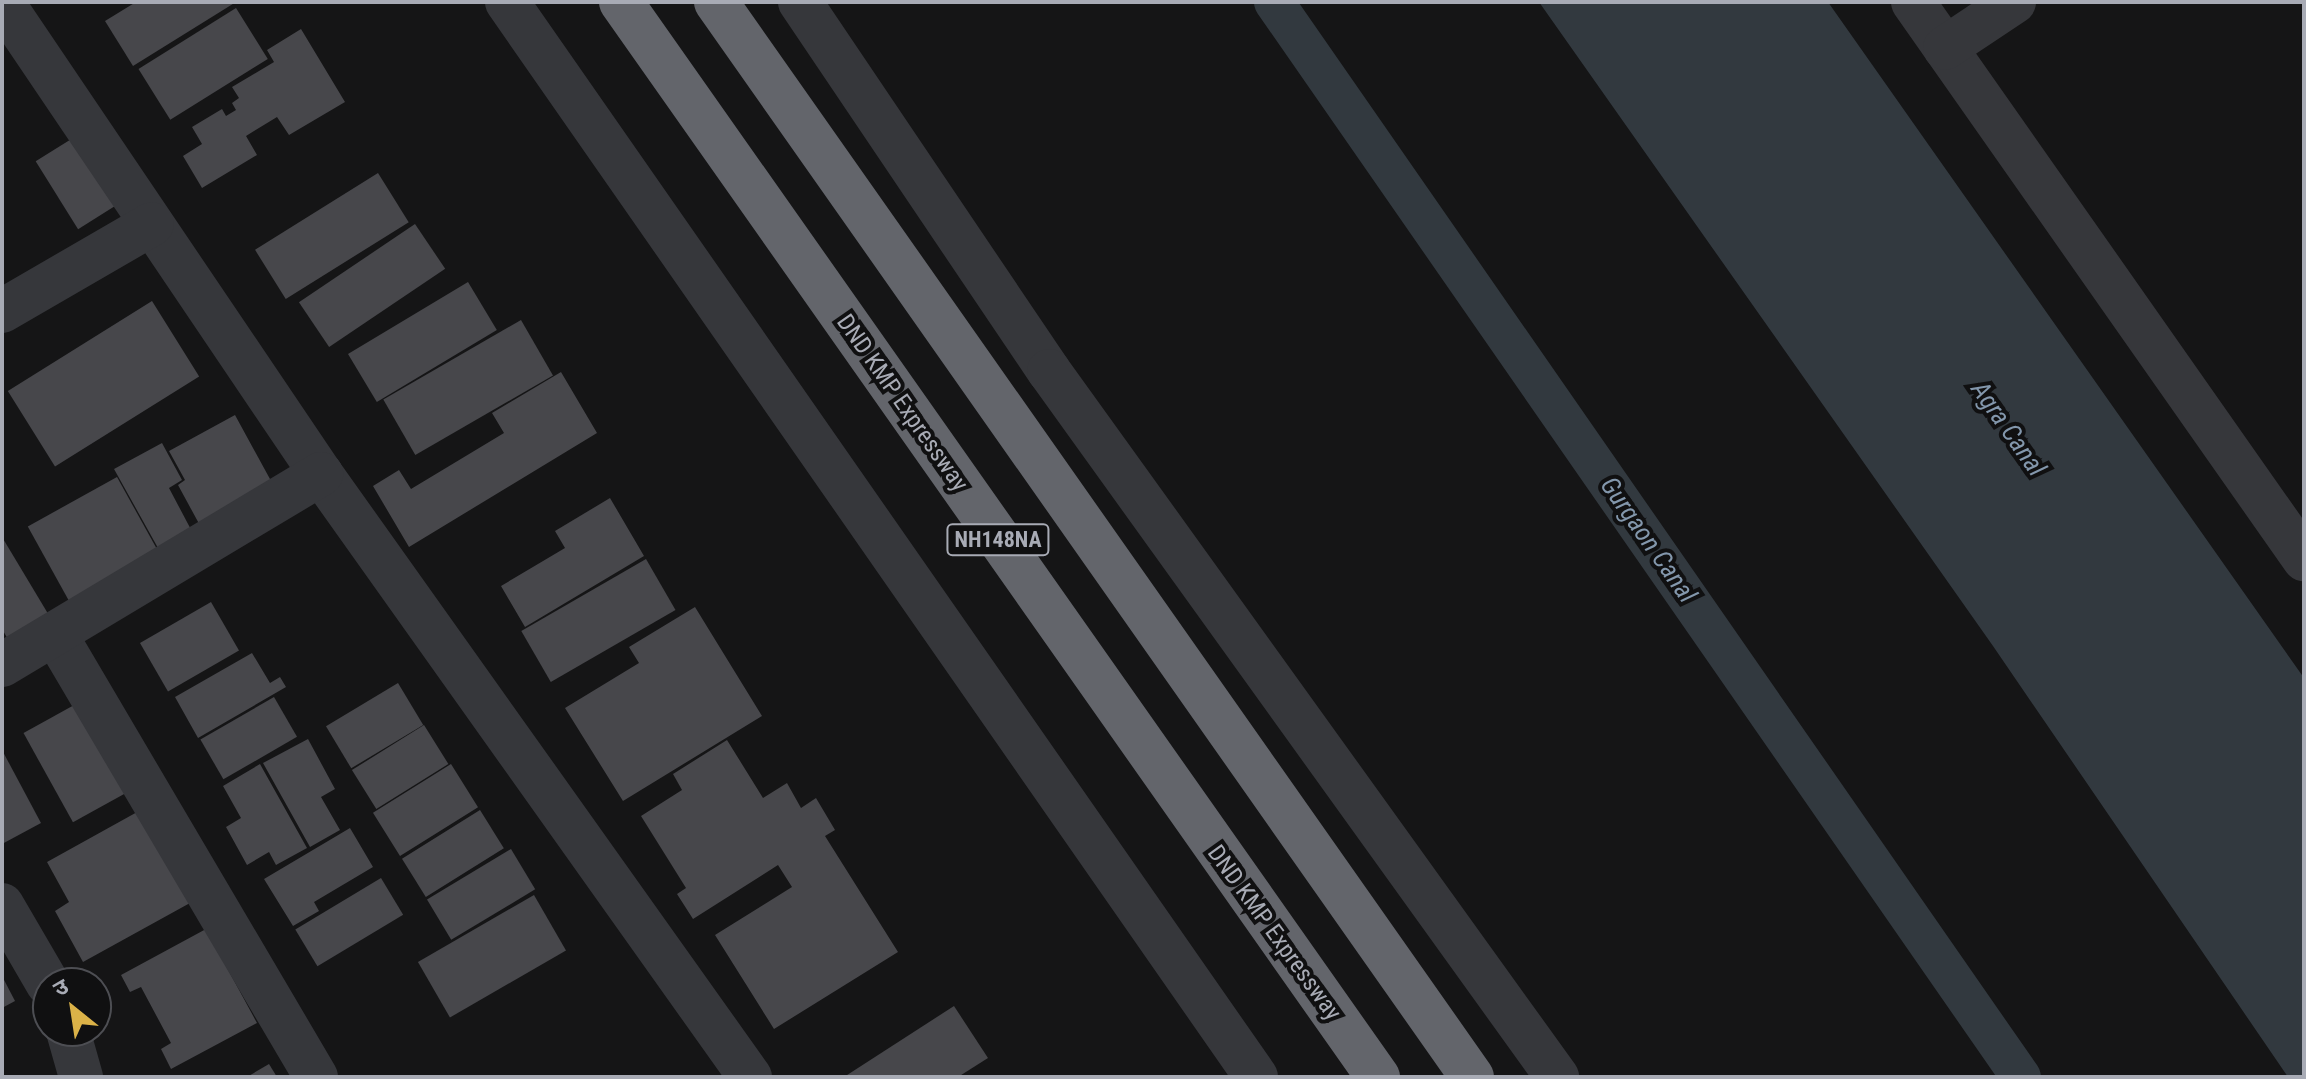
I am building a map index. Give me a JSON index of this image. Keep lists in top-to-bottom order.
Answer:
{
  "streets": {
    "highway": ["DND KMP Expressway", "NH148NA"]
  },
  "water": ["Agra Canal", "Gurgaon Canal"],
  "north": "top left"
}
